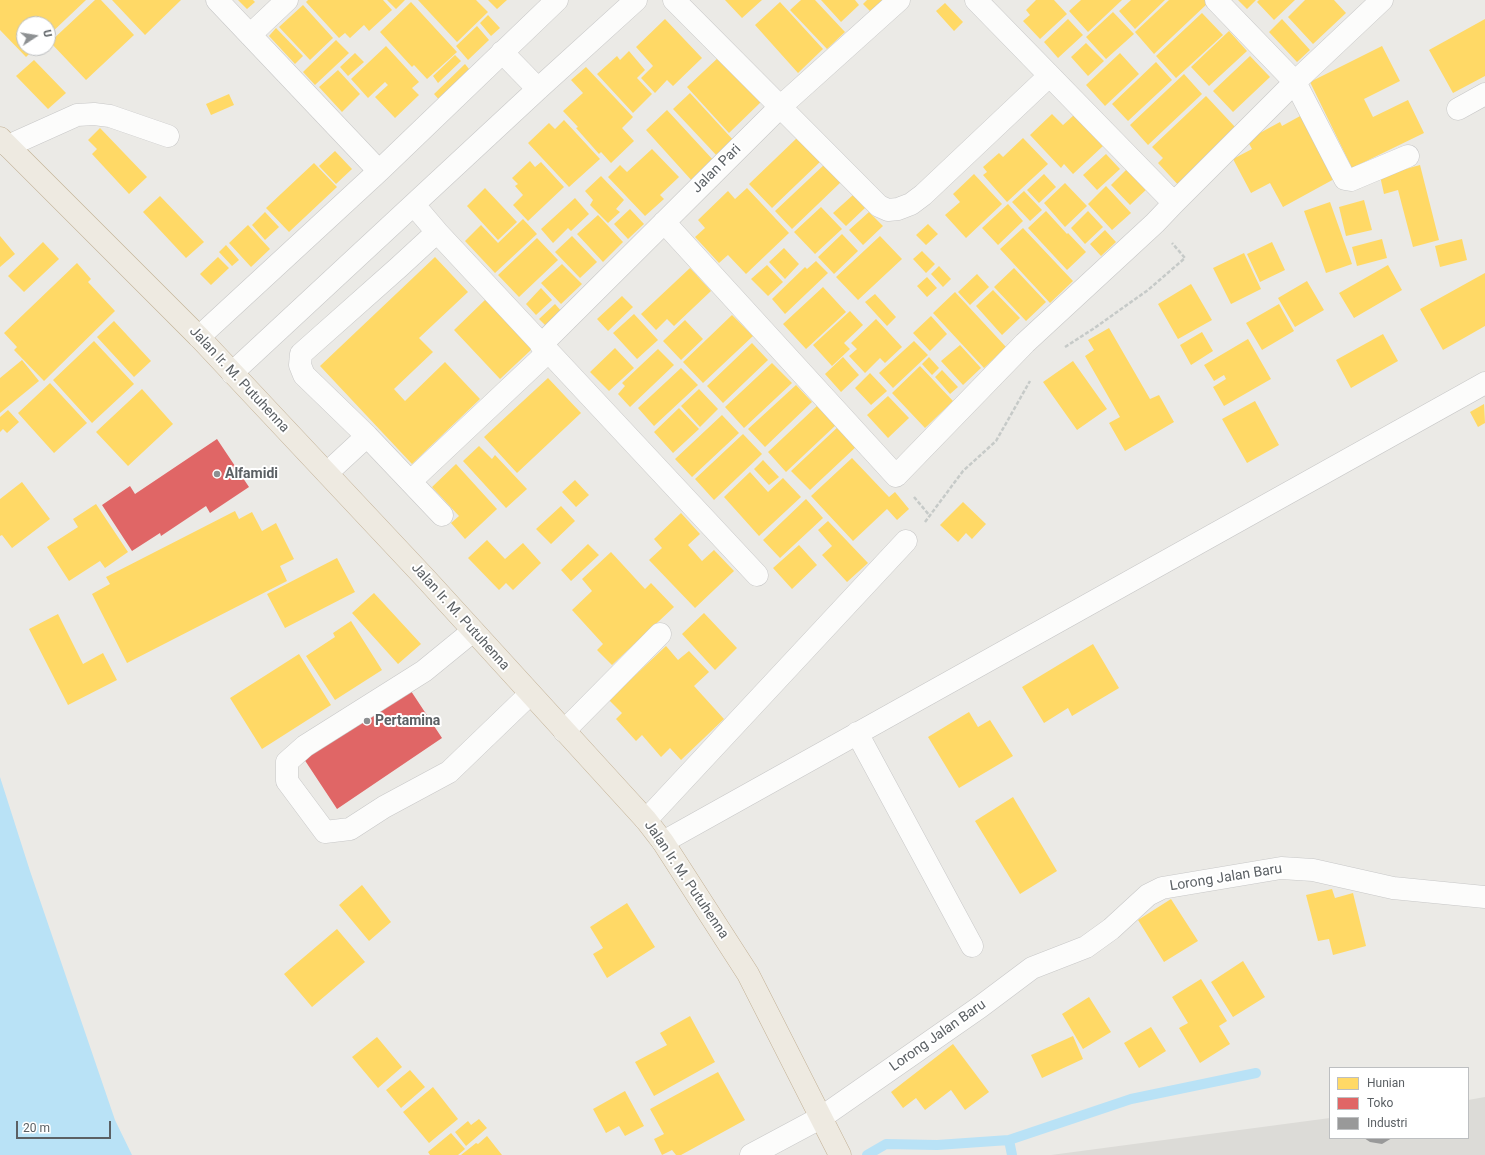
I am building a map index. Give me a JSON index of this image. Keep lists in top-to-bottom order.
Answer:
{
  "streets": {
    "highway": ["Jalan Ir. M. Putuhenna"],
    "street": ["Jalan Pari", "Lorong Jalan Baru"]
  },
  "crossings": [
    ["Jalan Ir. M. Putuhenna", "Lorong Jalan Baru"]
  ],
  "places": ["Alfamidi", "Pertamina"],
  "legend": ["Hunian", "Toko", "Industri"],
  "scale_bar": "20 m",
  "north": "right"
}
